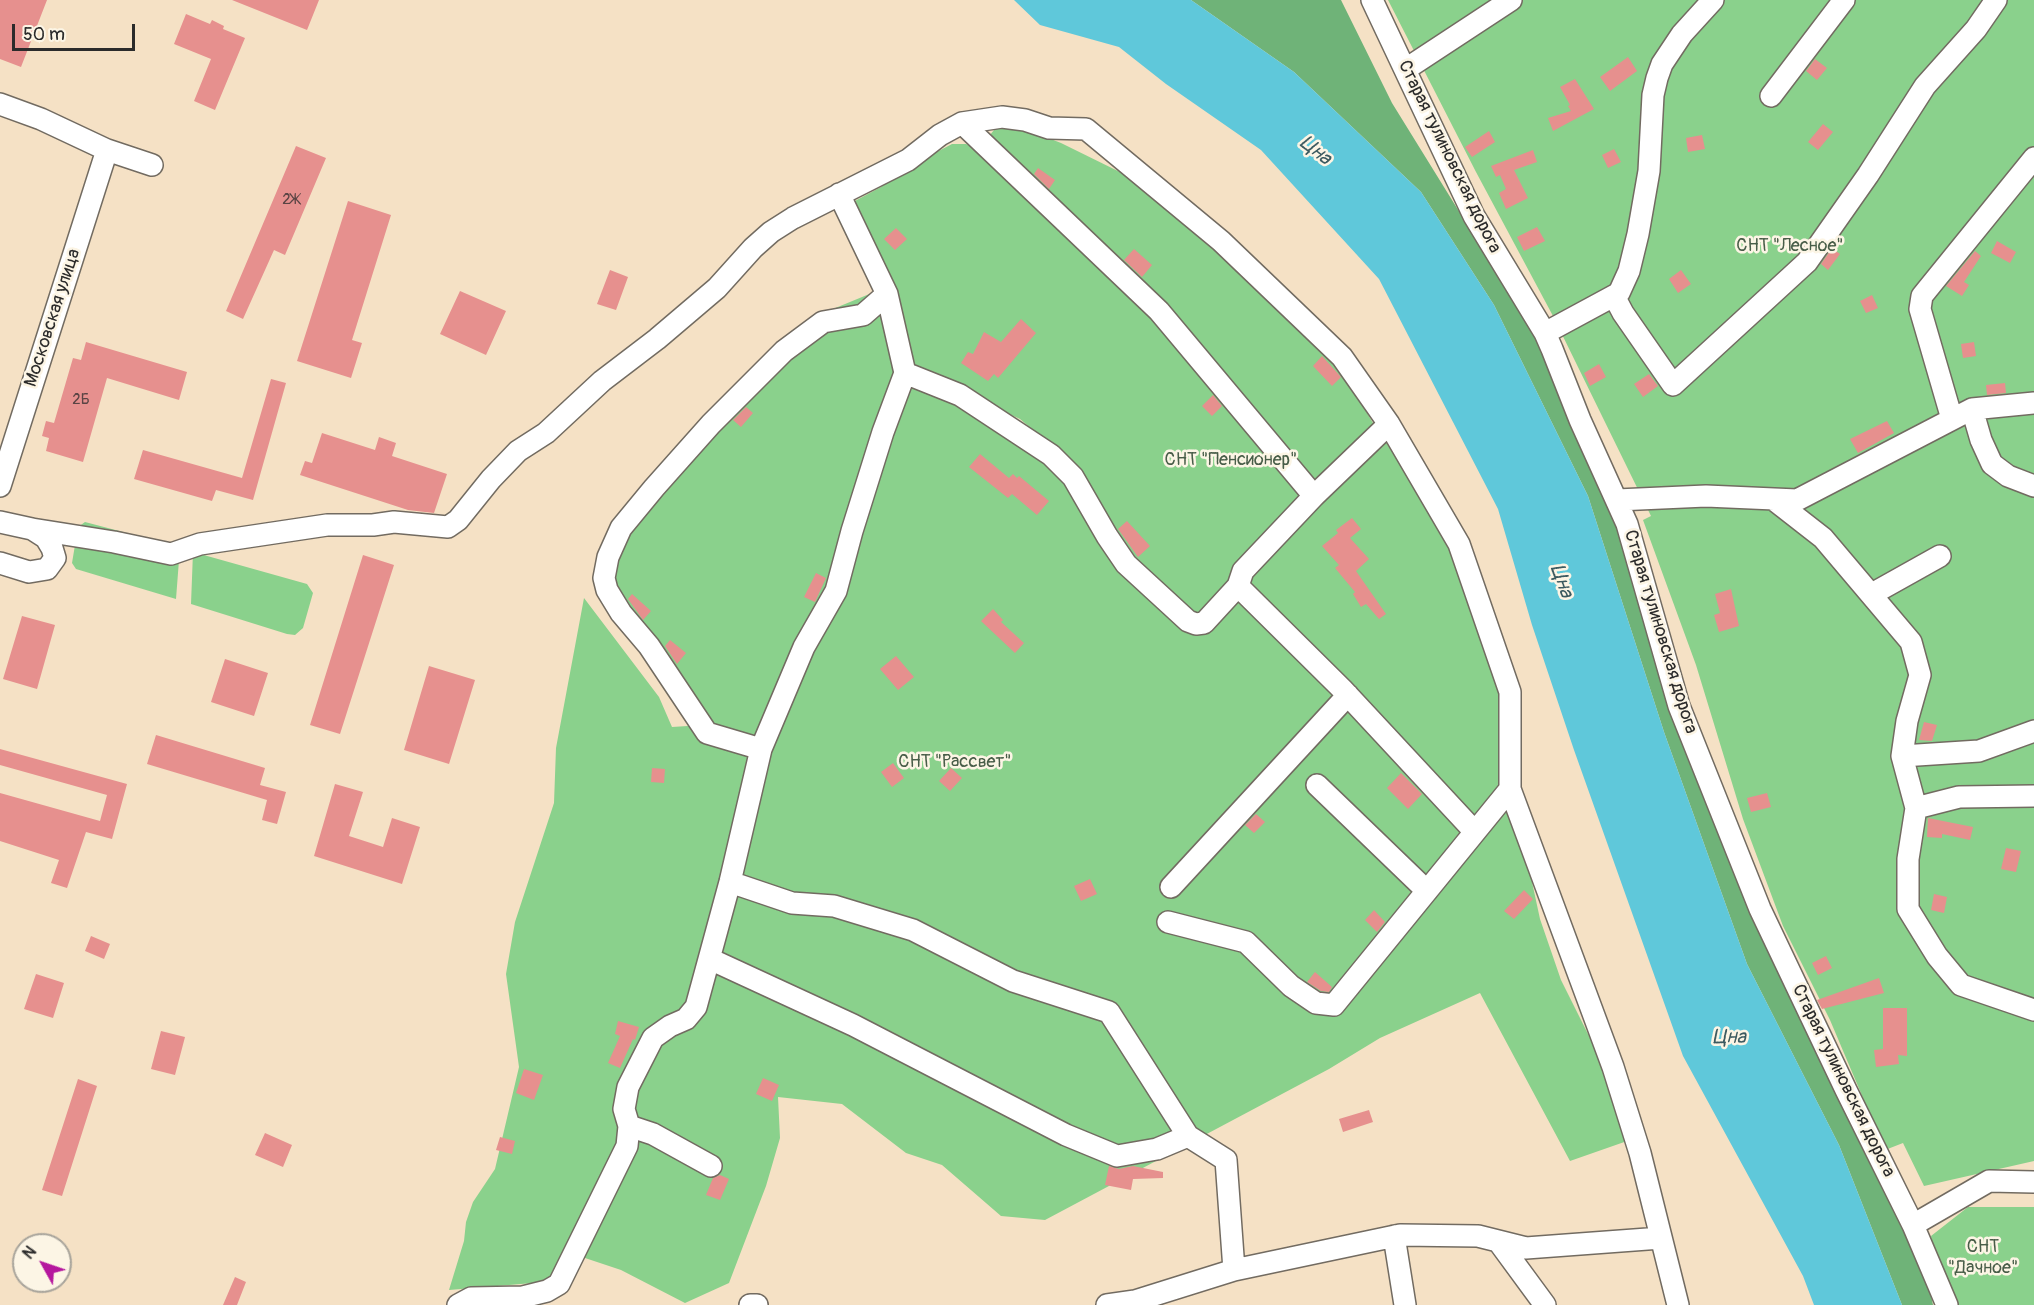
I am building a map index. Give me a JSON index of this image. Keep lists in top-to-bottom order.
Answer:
{
  "streets": {
    "street": ["Старая тулиновская дорога", "Московская улица"]
  },
  "water": ["Цна"],
  "parks": [
    "СНТ \"Лесное\"",
    "СНТ \"Пенсионер\"",
    "СНТ \"Рассвет\"",
    "СНТ \"Дачное\""
  ],
  "house_numbers": ["2Ж", "2Б"],
  "scale_bar": "50 m",
  "north": "top left"
}
